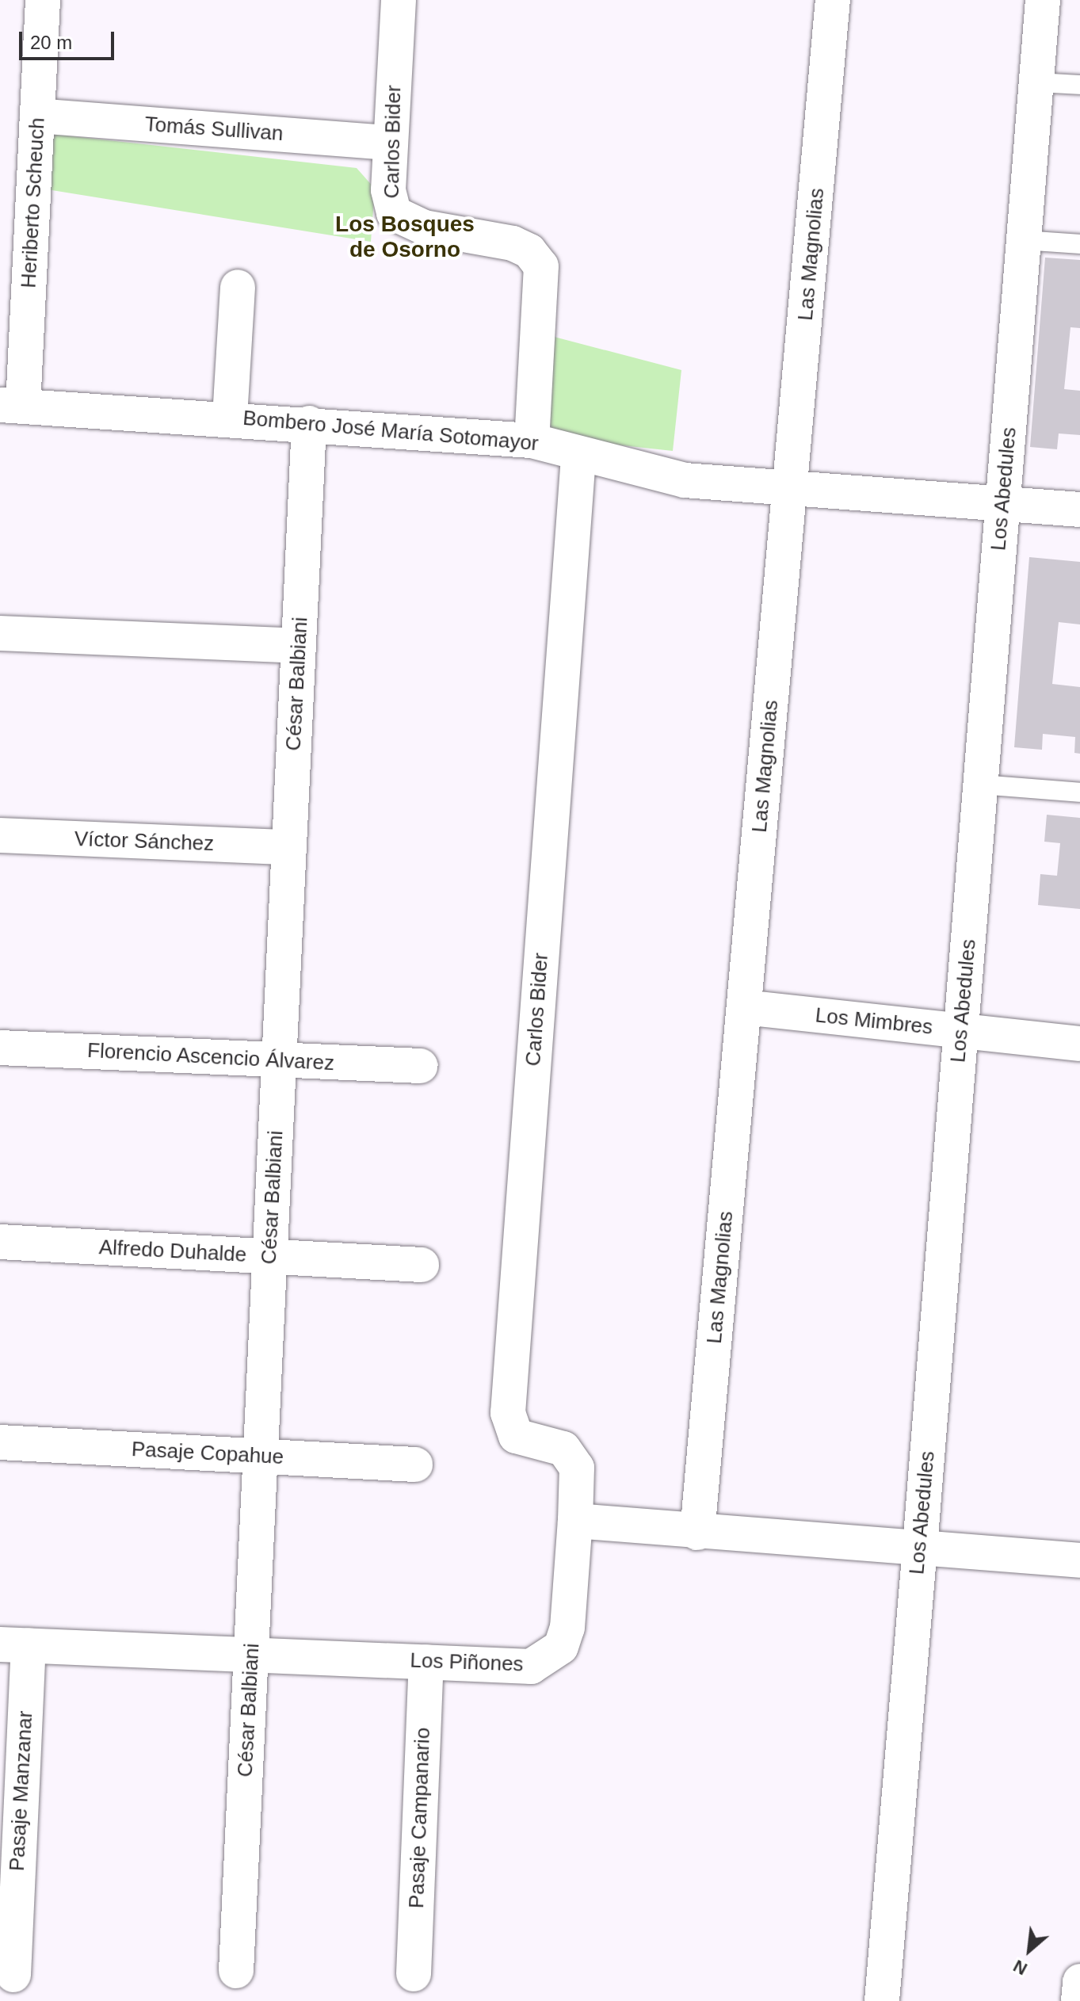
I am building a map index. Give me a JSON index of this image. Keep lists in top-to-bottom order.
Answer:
{
  "streets": {
    "street": [
      "Tomás Sullivan",
      "Carlos Bider",
      "Heriberto Scheuch",
      "Las Magnolias",
      "Bombero José María Sotomayor",
      "Los Abedules",
      "César Balbiani",
      "Víctor Sánchez",
      "Los Mimbres",
      "Florencio Ascencio Álvarez",
      "Alfredo Duhalde",
      "Pasaje Copahue",
      "Los Piñones",
      "Pasaje Manzanar",
      "Pasaje Campanario"
    ]
  },
  "crossings": [
    ["Tomás Sullivan", "Carlos Bider"],
    ["Tomás Sullivan", "Heriberto Scheuch"],
    ["Carlos Bider", "Bombero José María Sotomayor"],
    ["Carlos Bider", "Los Piñones"],
    ["Heriberto Scheuch", "Bombero José María Sotomayor"],
    ["Las Magnolias", "Bombero José María Sotomayor"],
    ["Las Magnolias", "Los Mimbres"],
    ["Bombero José María Sotomayor", "Los Abedules"],
    ["Bombero José María Sotomayor", "César Balbiani"],
    ["Los Abedules", "Los Mimbres"],
    ["César Balbiani", "Víctor Sánchez"],
    ["César Balbiani", "Florencio Ascencio Álvarez"],
    ["César Balbiani", "Alfredo Duhalde"],
    ["César Balbiani", "Pasaje Copahue"],
    ["César Balbiani", "Los Piñones"],
    ["Los Piñones", "Pasaje Manzanar"],
    ["Los Piñones", "Pasaje Campanario"]
  ],
  "districts": ["Los Bosques de Osorno"],
  "scale_bar": "20 m",
  "north": "bottom left"
}
